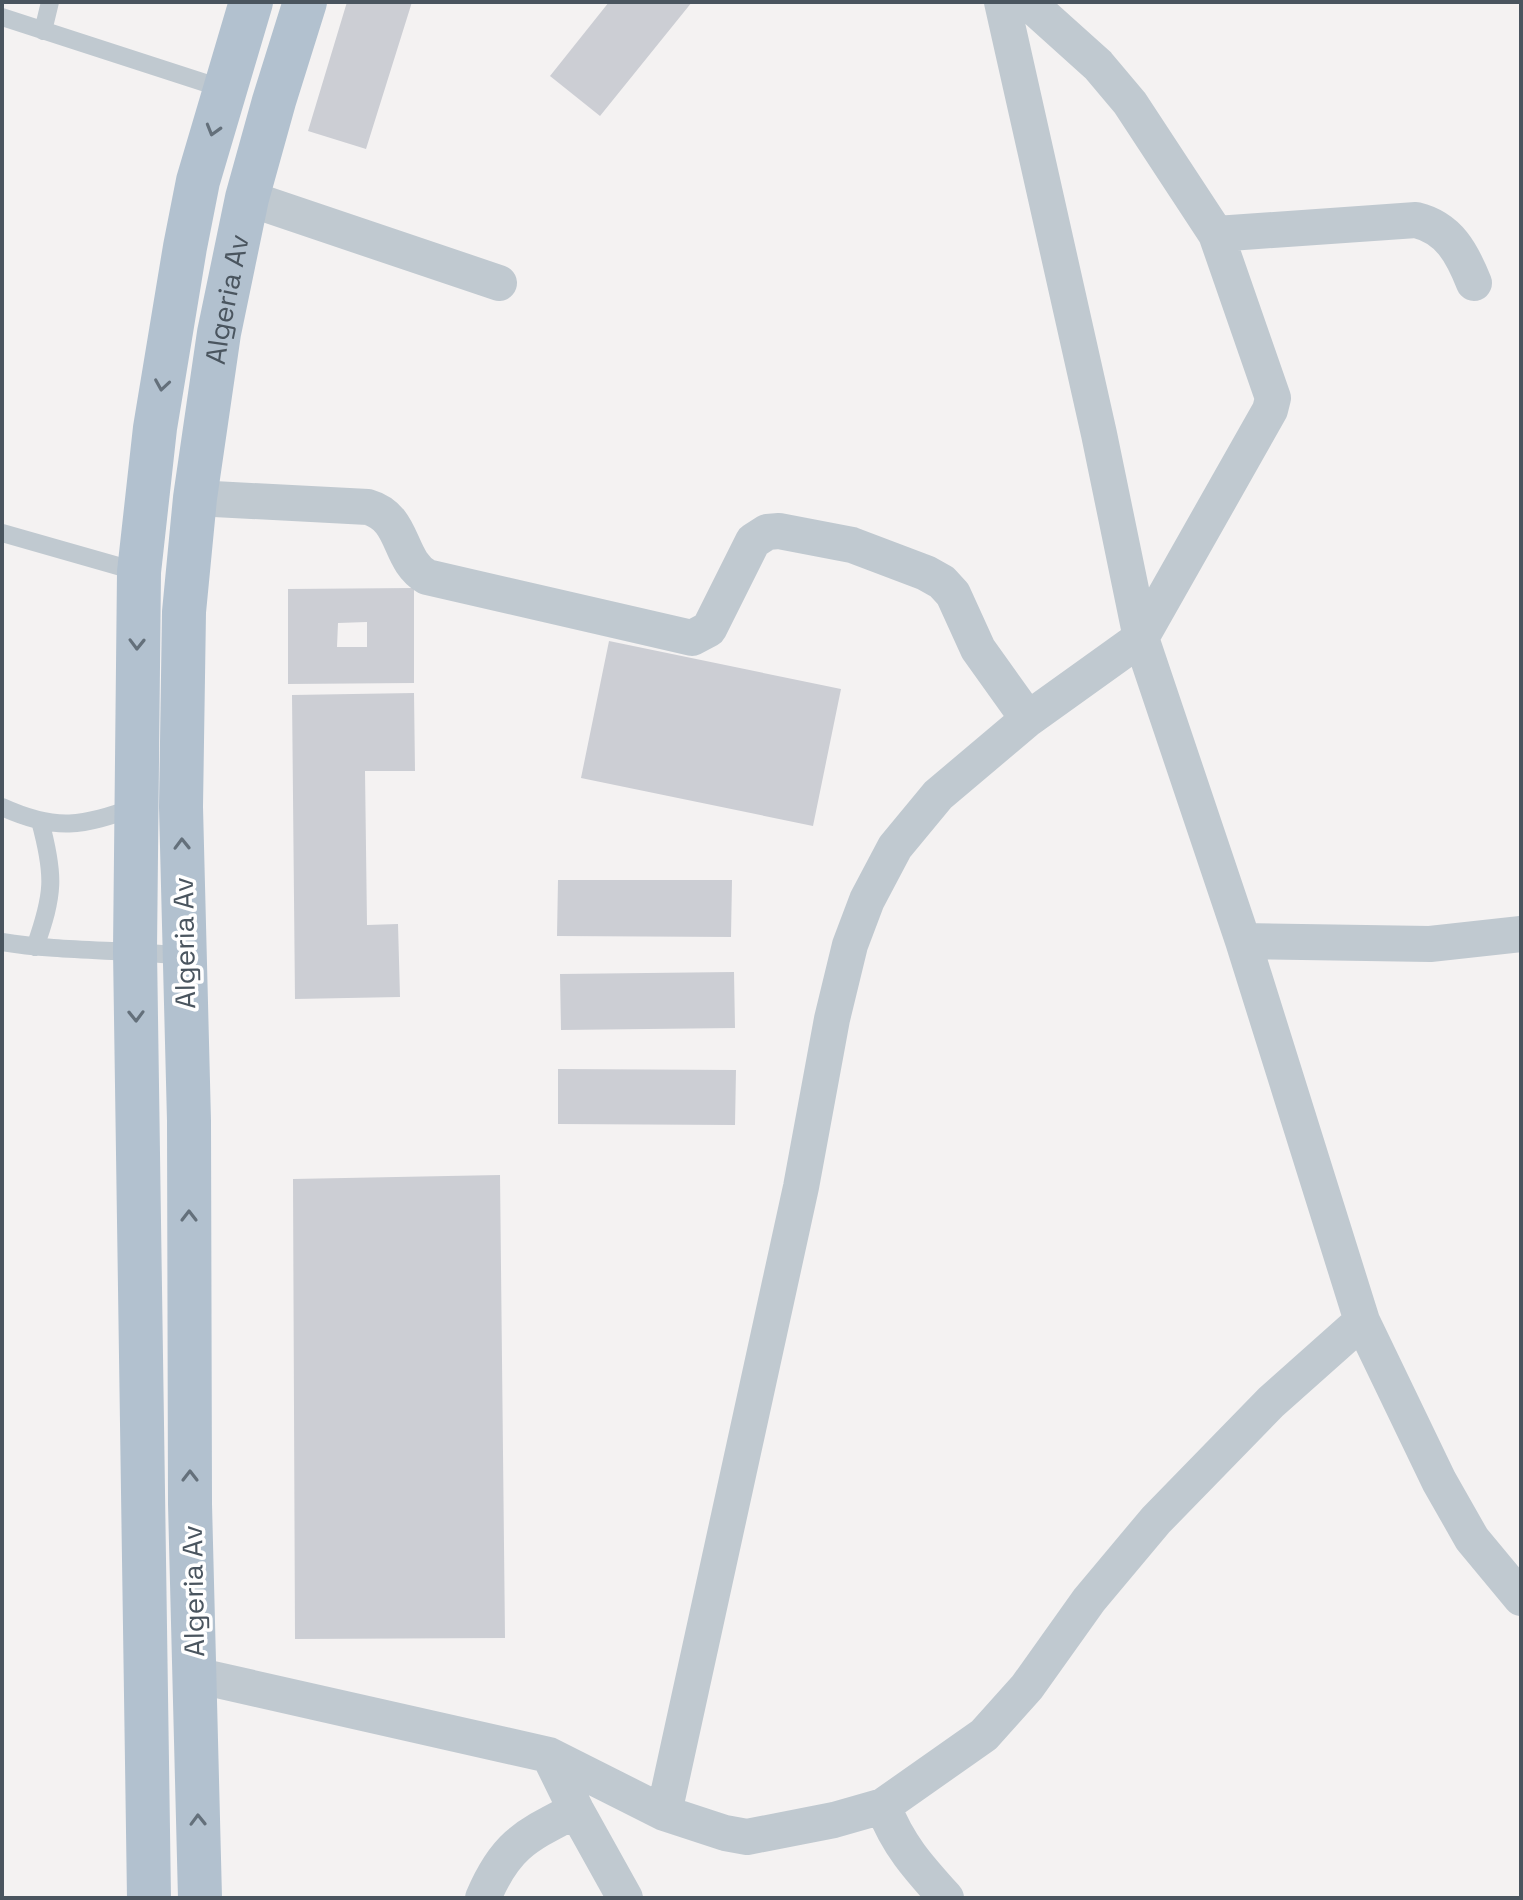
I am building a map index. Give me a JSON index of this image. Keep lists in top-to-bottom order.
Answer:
{
  "streets": {
    "main road": ["Algeria Av"]
  }
}
